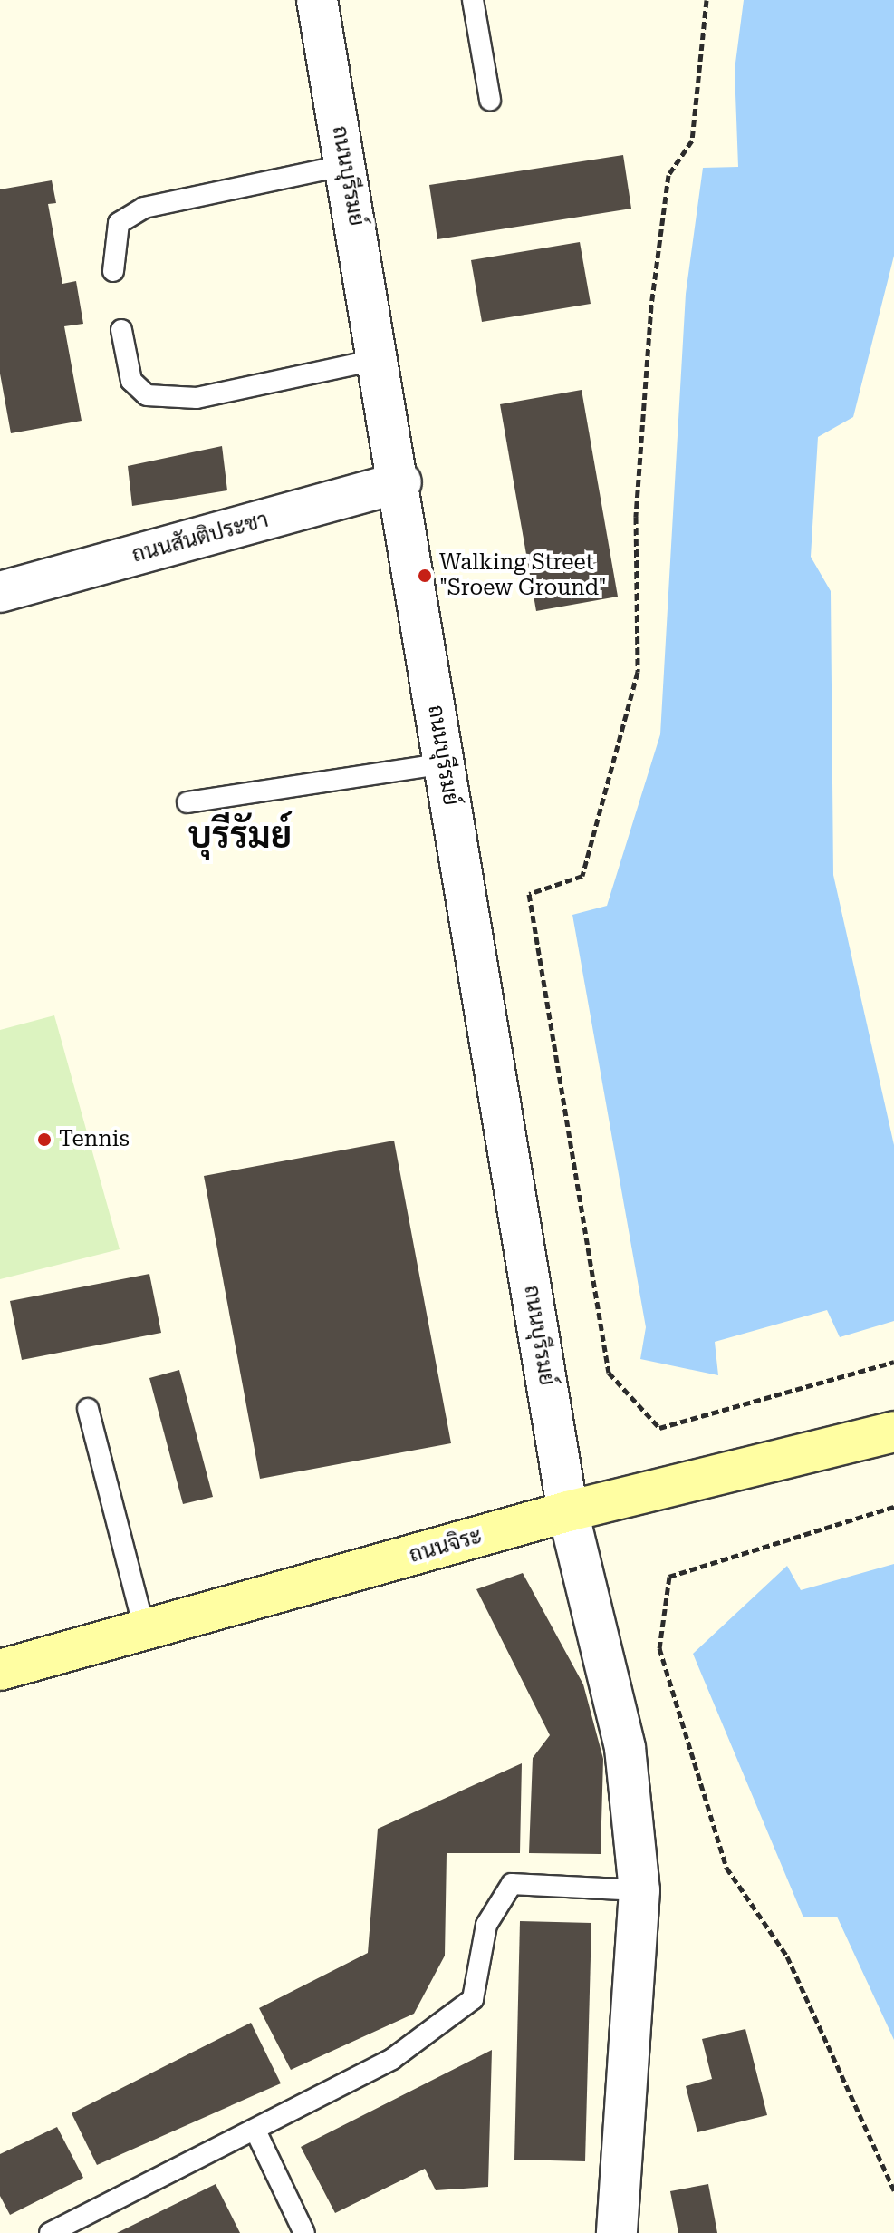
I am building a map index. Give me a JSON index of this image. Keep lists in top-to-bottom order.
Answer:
{
  "streets": {
    "main road": ["ถนนจิระ"],
    "street": ["ถนนบุรีรมย์", "ถนนสันติประชา"]
  },
  "crossings": [
    ["ถนนบุรีรมย์", "ถนนสันติประชา"],
    ["ถนนบุรีรมย์", "ถนนจิระ"]
  ],
  "districts": ["บุรีรัมย์"],
  "places": ["Walking Street \"Sroew Ground\"", "Tennis"]
}
